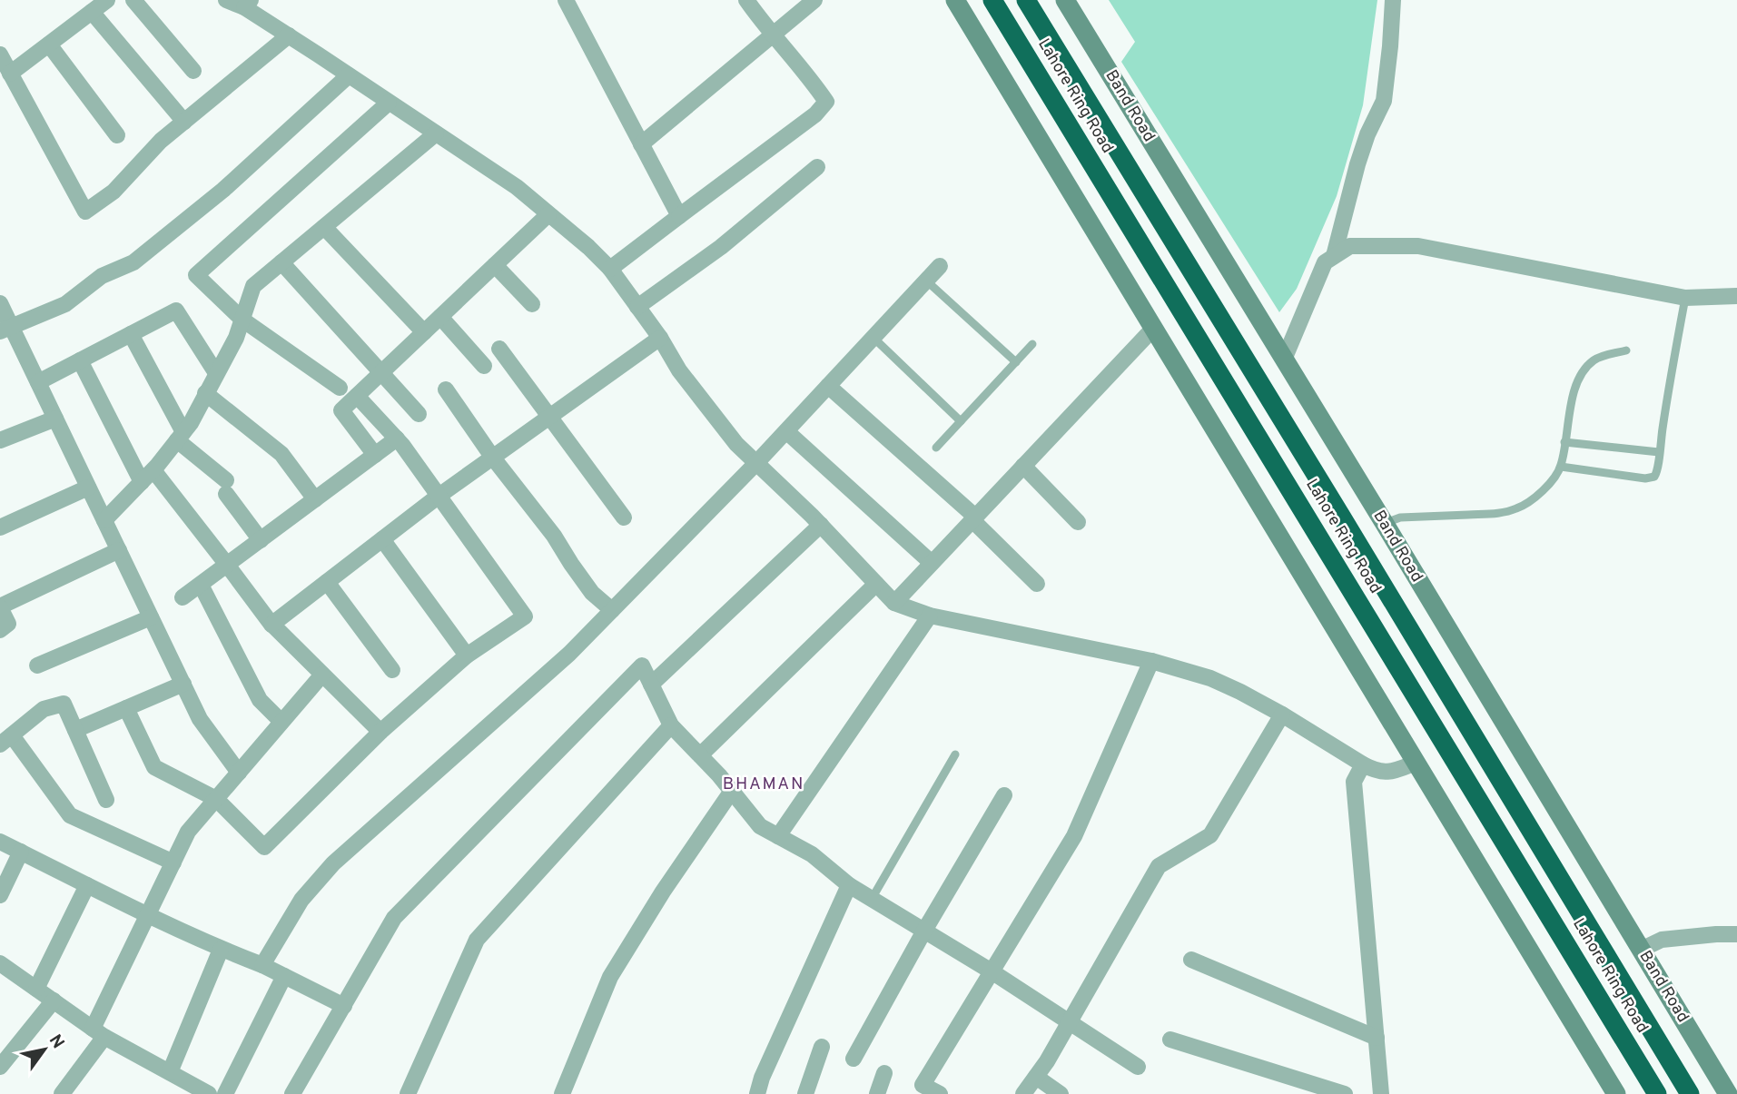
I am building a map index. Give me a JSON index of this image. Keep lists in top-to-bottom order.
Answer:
{
  "streets": {
    "highway": ["Lahore Ring Road"],
    "main road": ["Band Road"]
  },
  "districts": ["BHAMAN"],
  "north": "top right"
}
